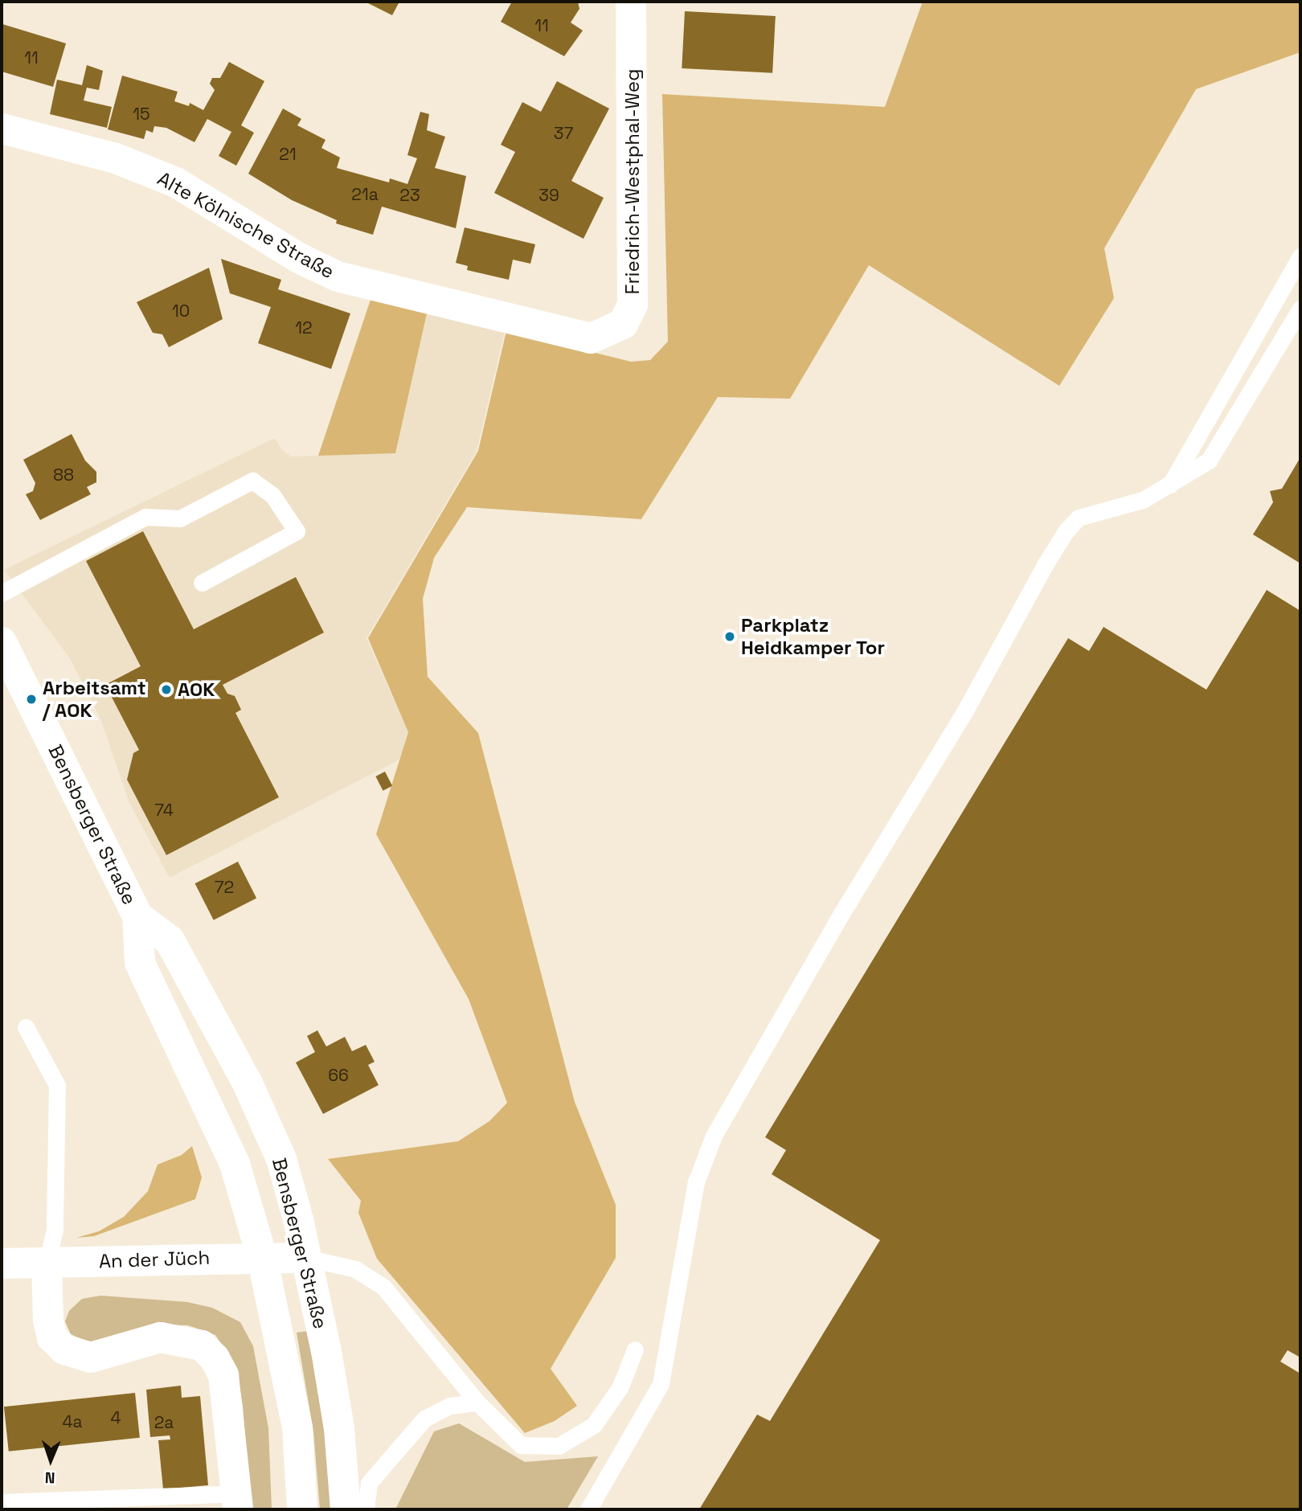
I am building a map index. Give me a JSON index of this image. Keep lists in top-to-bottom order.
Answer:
{
  "streets": {
    "street": [
      "Friedrich-Westphal-Weg",
      "Alte Kölnische Straße",
      "Bensberger Straße",
      "An der Jüch"
    ]
  },
  "crossings": [
    ["Friedrich-Westphal-Weg", "Alte Kölnische Straße"],
    ["Bensberger Straße", "An der Jüch"]
  ],
  "places": ["Parkplatz Heidkamper Tor", "AOK", "Arbeitsamt / AOK"],
  "house_numbers": [
    "11",
    "11",
    "15",
    "37",
    "21",
    "21a",
    "23",
    "39",
    "10",
    "12",
    "88",
    "74",
    "72",
    "66",
    "4",
    "4a",
    "2a"
  ],
  "north": "bottom"
}
